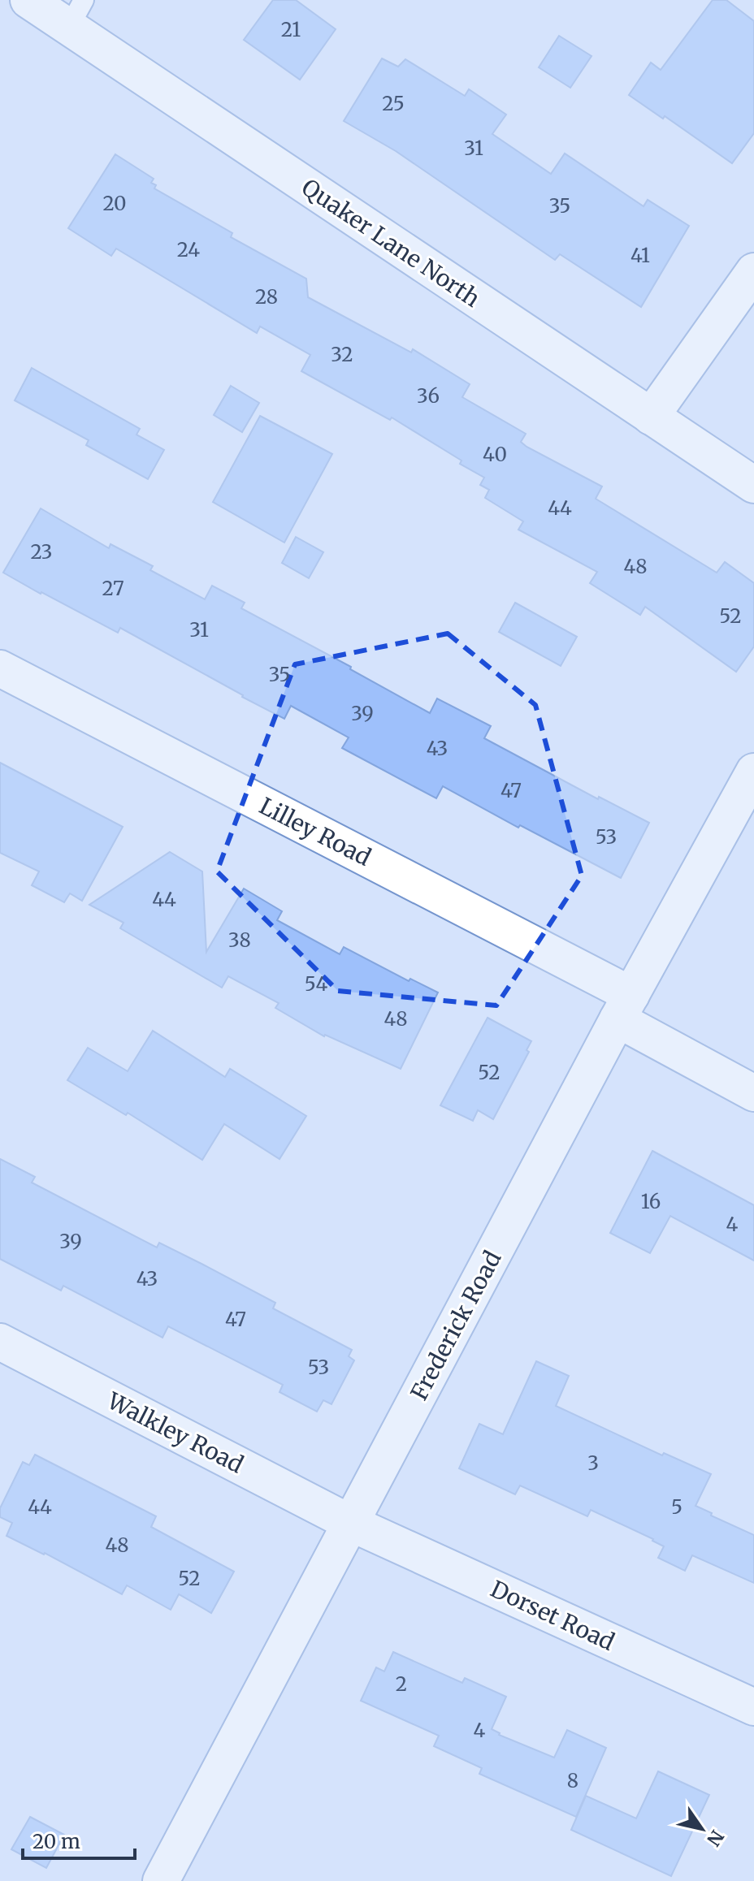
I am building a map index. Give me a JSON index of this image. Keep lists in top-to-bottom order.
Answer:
{
  "streets": {
    "street": [
      "Quaker Lane North",
      "Lilley Road",
      "Frederick Road",
      "Walkley Road",
      "Dorset Road"
    ]
  },
  "crossings": [
    ["Lilley Road", "Frederick Road"],
    ["Frederick Road", "Walkley Road"],
    ["Frederick Road", "Dorset Road"],
    ["Walkley Road", "Dorset Road"]
  ],
  "house_numbers": [
    "21",
    "25",
    "31",
    "20",
    "35",
    "24",
    "41",
    "28",
    "32",
    "36",
    "40",
    "44",
    "23",
    "48",
    "27",
    "52",
    "31",
    "35",
    "39",
    "43",
    "47",
    "53",
    "44",
    "38",
    "54",
    "48",
    "52",
    "16",
    "4",
    "39",
    "43",
    "47",
    "53",
    "3",
    "44",
    "5",
    "48",
    "52",
    "2",
    "4",
    "8"
  ],
  "scale_bar": "20 m",
  "north": "bottom right"
}
